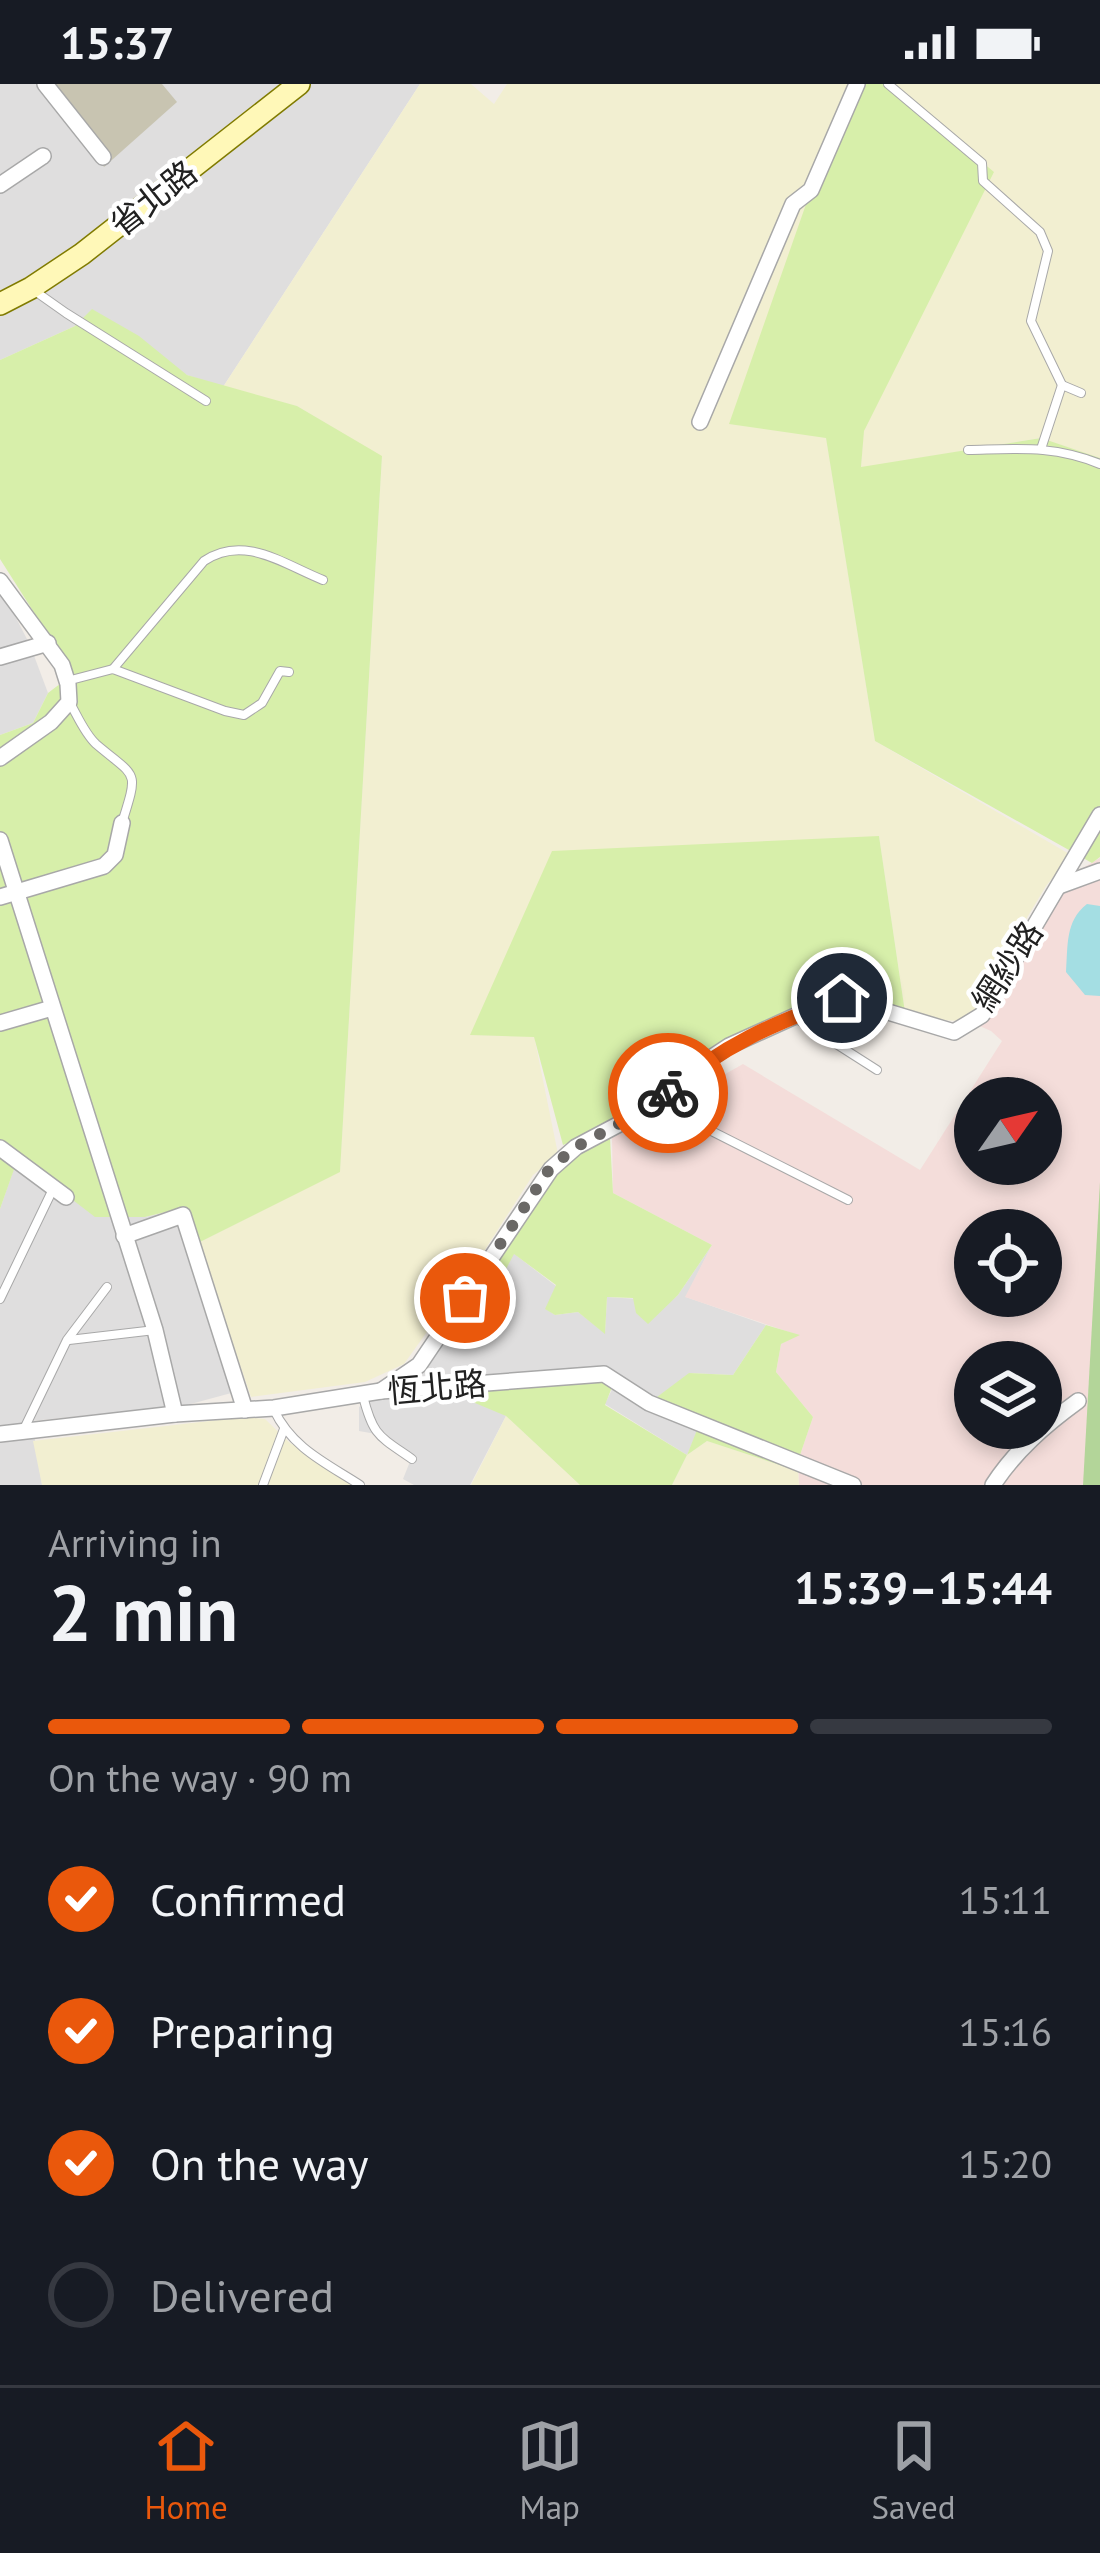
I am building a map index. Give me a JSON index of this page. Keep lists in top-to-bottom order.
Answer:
{
  "streets": {
    "main road": ["省北路"],
    "street": ["網紗路", "恆北路"]
  },
  "crossings": [
    ["網紗路", "恆北路"]
  ],
  "north": "top right",
  "page": {
    "status": "15:37",
    "heading": ["2 min", "Arriving in", "15:39–15:44"],
    "bar": "On the way · 90 m",
    "list": [
      ["Confirmed", "15:11"],
      ["Preparing", "15:16"],
      ["On the way", "15:20"],
      "Delivered"
    ],
    "tabs": ["Home", "Map", "Saved"]
  }
}
